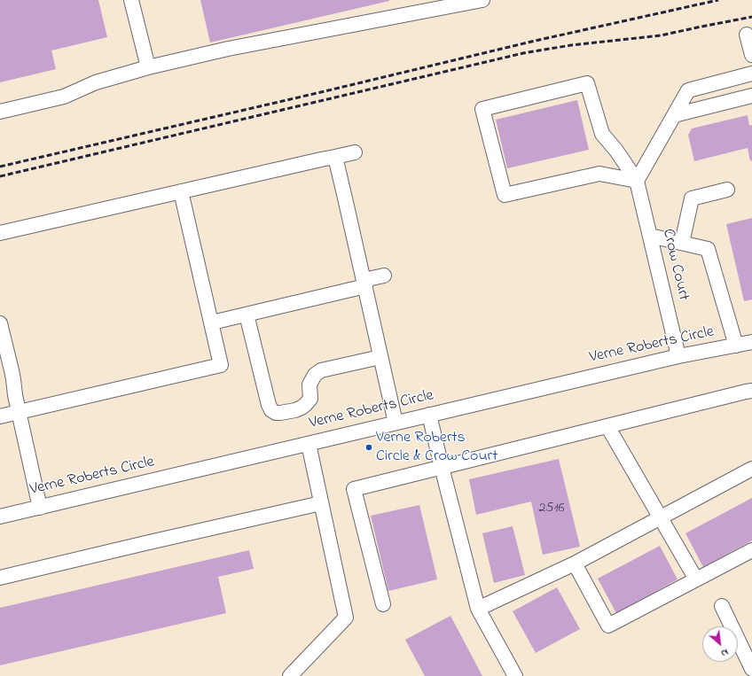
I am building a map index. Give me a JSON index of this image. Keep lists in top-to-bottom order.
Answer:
{
  "streets": {
    "street": ["Crow Court", "Verne Roberts Circle"]
  },
  "crossings": [
    ["Crow Court", "Verne Roberts Circle"]
  ],
  "places": ["Verne Roberts Circle & Crow Court"],
  "house_numbers": ["2516"],
  "north": "bottom right"
}
